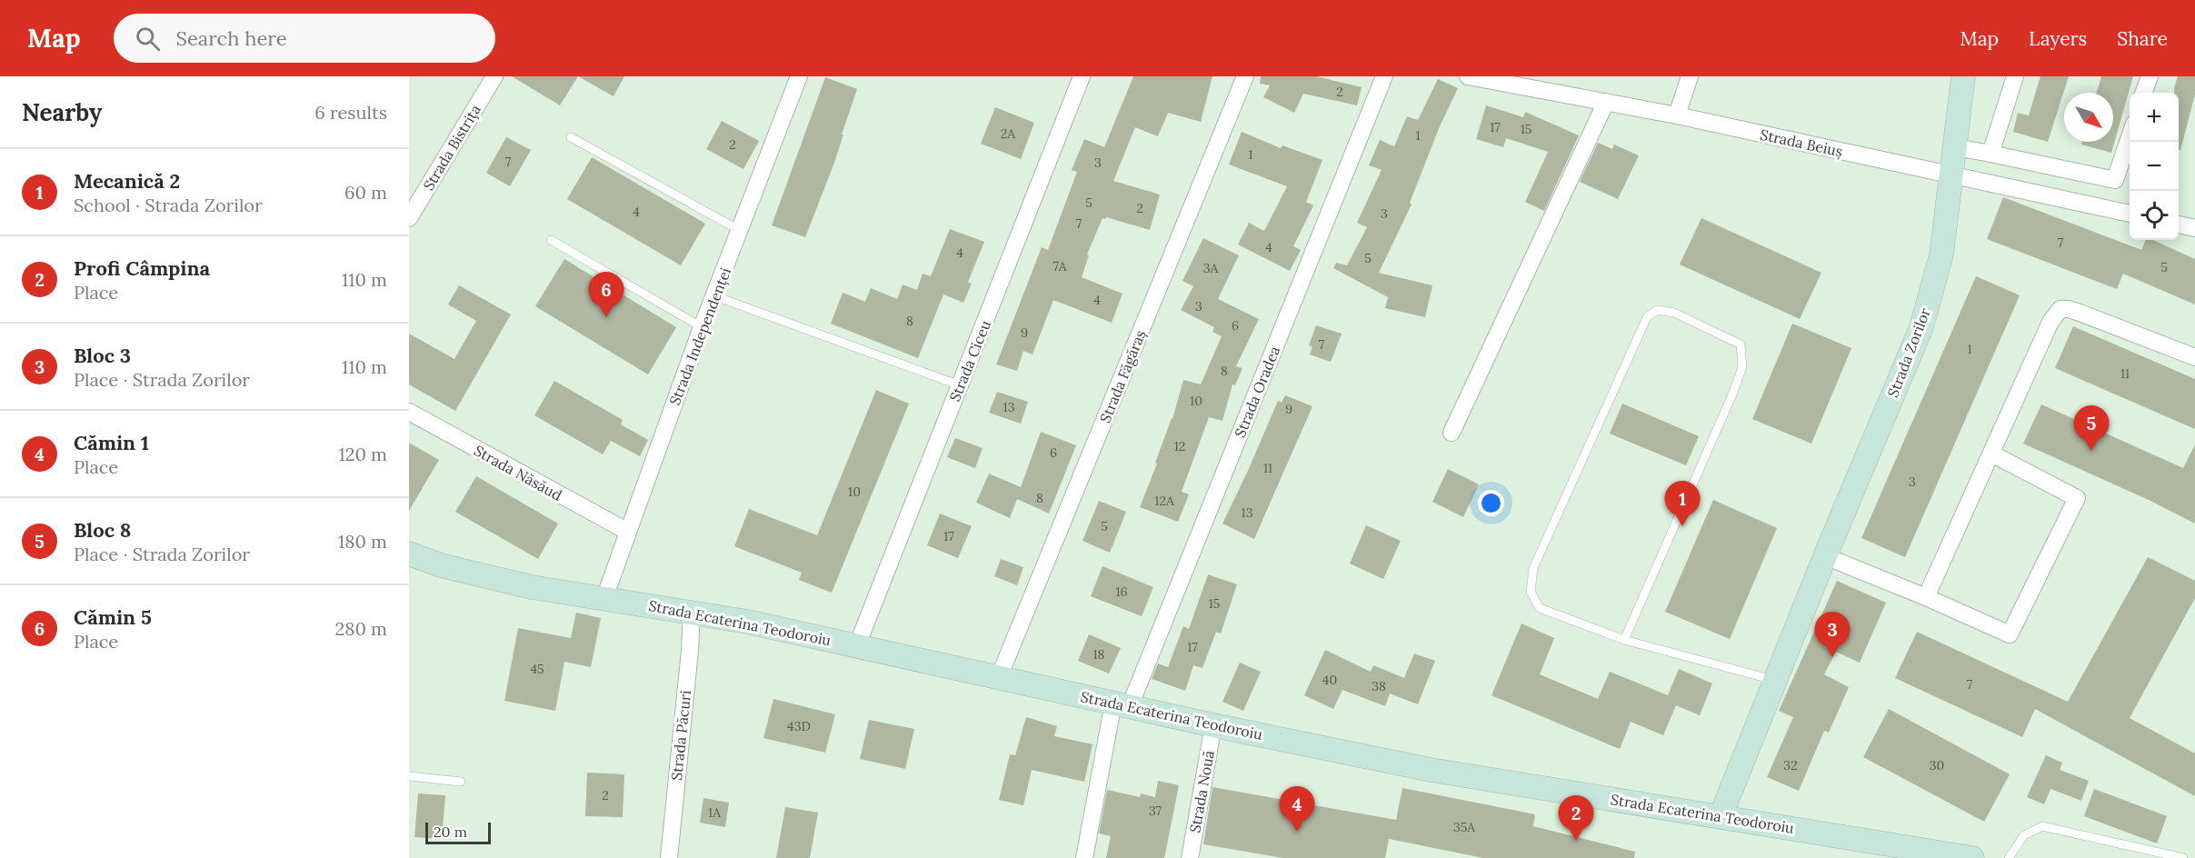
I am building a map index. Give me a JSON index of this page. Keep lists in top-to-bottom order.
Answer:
{
  "streets": {
    "main road": ["Strada Zorilor", "Strada Ecaterina Teodoroiu"],
    "street": [
      "Strada Beiuș",
      "Strada Bistrița",
      "Strada Independenței",
      "Strada Ciceu",
      "Strada Făgăraș",
      "Strada Oradea",
      "Strada Năsăud",
      "Strada Păcuri",
      "Strada Nouă"
    ]
  },
  "crossings": [
    ["Strada Beiuș", "Strada Zorilor"],
    ["Strada Independenței", "Strada Năsăud"],
    ["Strada Independenței", "Strada Ecaterina Teodoroiu"],
    ["Strada Zorilor", "Strada Ecaterina Teodoroiu"],
    ["Strada Ciceu", "Strada Ecaterina Teodoroiu"],
    ["Strada Făgăraș", "Strada Ecaterina Teodoroiu"],
    ["Strada Oradea", "Strada Ecaterina Teodoroiu"],
    ["Strada Ecaterina Teodoroiu", "Strada Păcuri"],
    ["Strada Ecaterina Teodoroiu", "Strada Nouă"]
  ],
  "house_numbers": [
    "2",
    "17",
    "15",
    "2A",
    "1",
    "2",
    "1",
    "7",
    "3",
    "5",
    "2",
    "4",
    "3",
    "7",
    "7",
    "4",
    "4",
    "5",
    "7A",
    "5",
    "3A",
    "4",
    "3",
    "8",
    "6",
    "9",
    "7",
    "1",
    "8",
    "11",
    "10",
    "13",
    "9",
    "12",
    "6",
    "11",
    "3",
    "10",
    "8",
    "12A",
    "13",
    "5",
    "17",
    "16",
    "15",
    "17",
    "18",
    "45",
    "40",
    "7",
    "38",
    "43D",
    "32",
    "30",
    "2",
    "37",
    "1A",
    "35A"
  ],
  "scale_bar": "20 m",
  "north": "bottom right",
  "page": {
    "header": "Map",
    "search": "Search here",
    "nav": ["Map", "Layers", "Share"],
    "heading": ["Nearby", "6 results"],
    "map_buttons": ["+", "−"],
    "list": [
      {
        "mark": "1",
        "name": "Mecanică 2",
        "note": "School · Strada Zorilor",
        "value": "60 m"
      },
      {
        "mark": "2",
        "name": "Profi Câmpina",
        "note": "Place",
        "value": "110 m"
      },
      {
        "mark": "3",
        "name": "Bloc 3",
        "note": "Place · Strada Zorilor",
        "value": "110 m"
      },
      {
        "mark": "4",
        "name": "Cămin 1",
        "note": "Place",
        "value": "120 m"
      },
      {
        "mark": "5",
        "name": "Bloc 8",
        "note": "Place · Strada Zorilor",
        "value": "180 m"
      },
      {
        "mark": "6",
        "name": "Cămin 5",
        "note": "Place",
        "value": "280 m"
      }
    ],
    "pins": [
      "6",
      "5",
      "1",
      "3",
      "4",
      "2"
    ],
    "scale": "20 m"
  }
}
